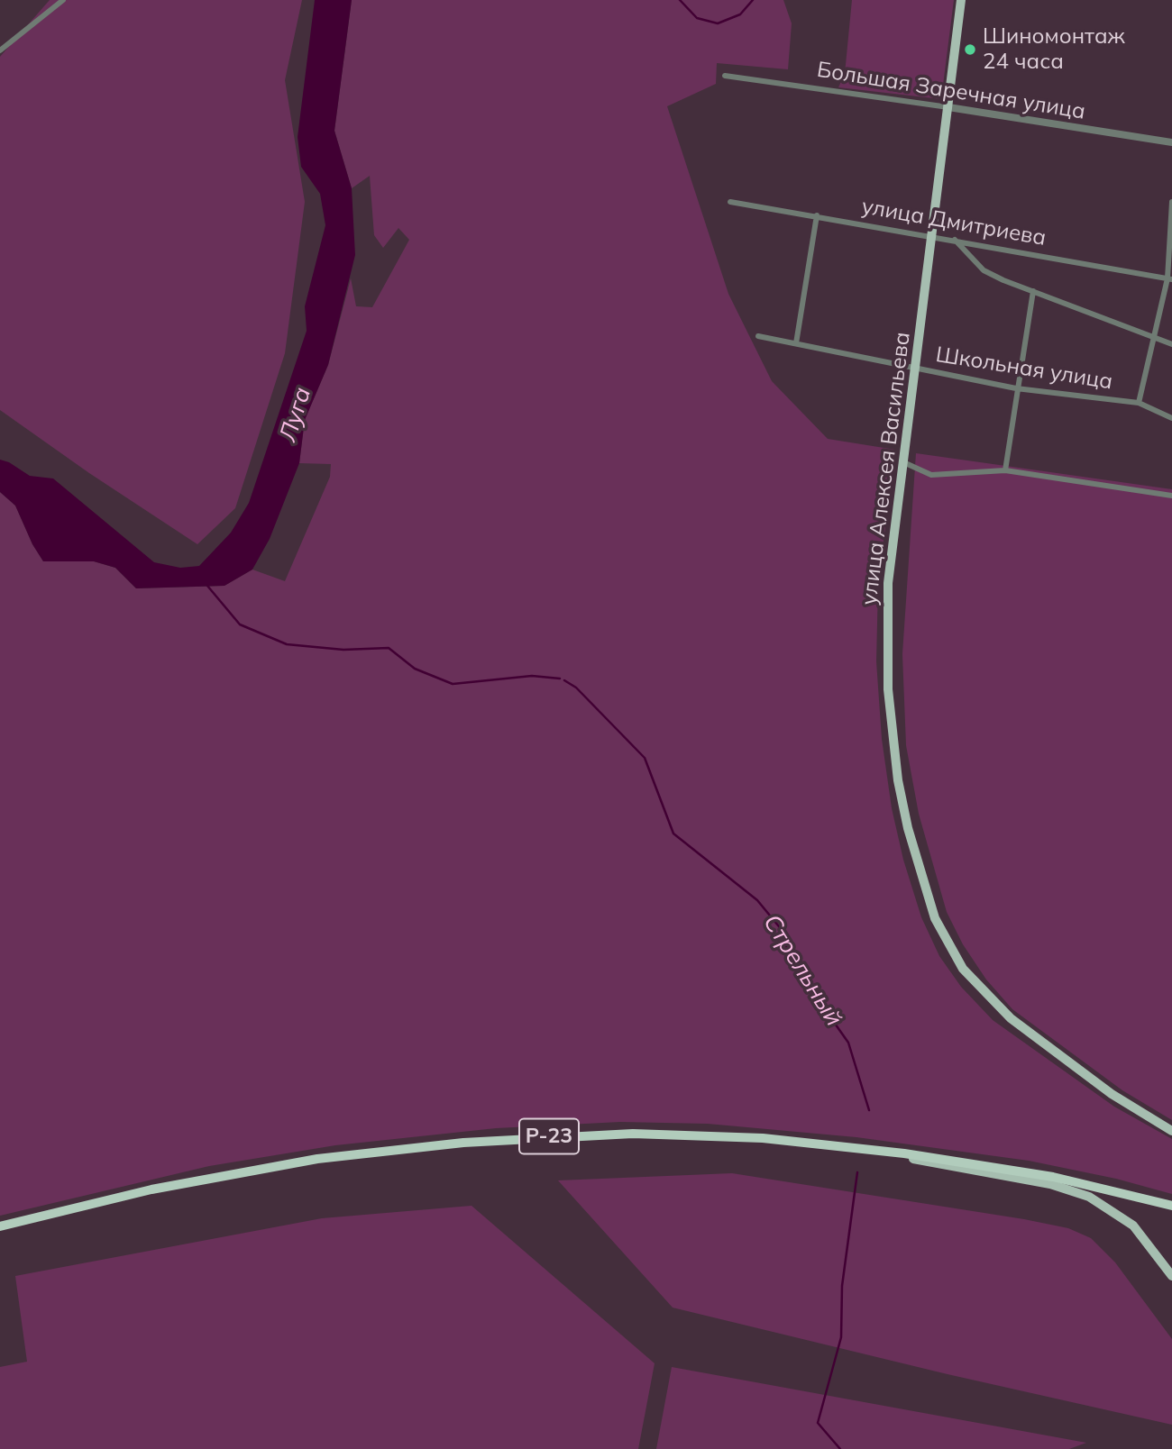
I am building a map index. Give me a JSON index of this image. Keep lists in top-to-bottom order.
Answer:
{
  "streets": {
    "highway": ["Р-23"],
    "main road": ["улица Алексея Васильева"],
    "street": ["Большая Заречная улица", "улица Дмитриева", "Школьная улица"]
  },
  "crossings": [
    ["Большая Заречная улица", "улица Алексея Васильева"],
    ["улица Дмитриева", "улица Алексея Васильева"],
    ["Школьная улица", "улица Алексея Васильева"]
  ],
  "water": ["Луга", "Стрельный"],
  "places": ["Шиномонтаж 24 часа"]
}
